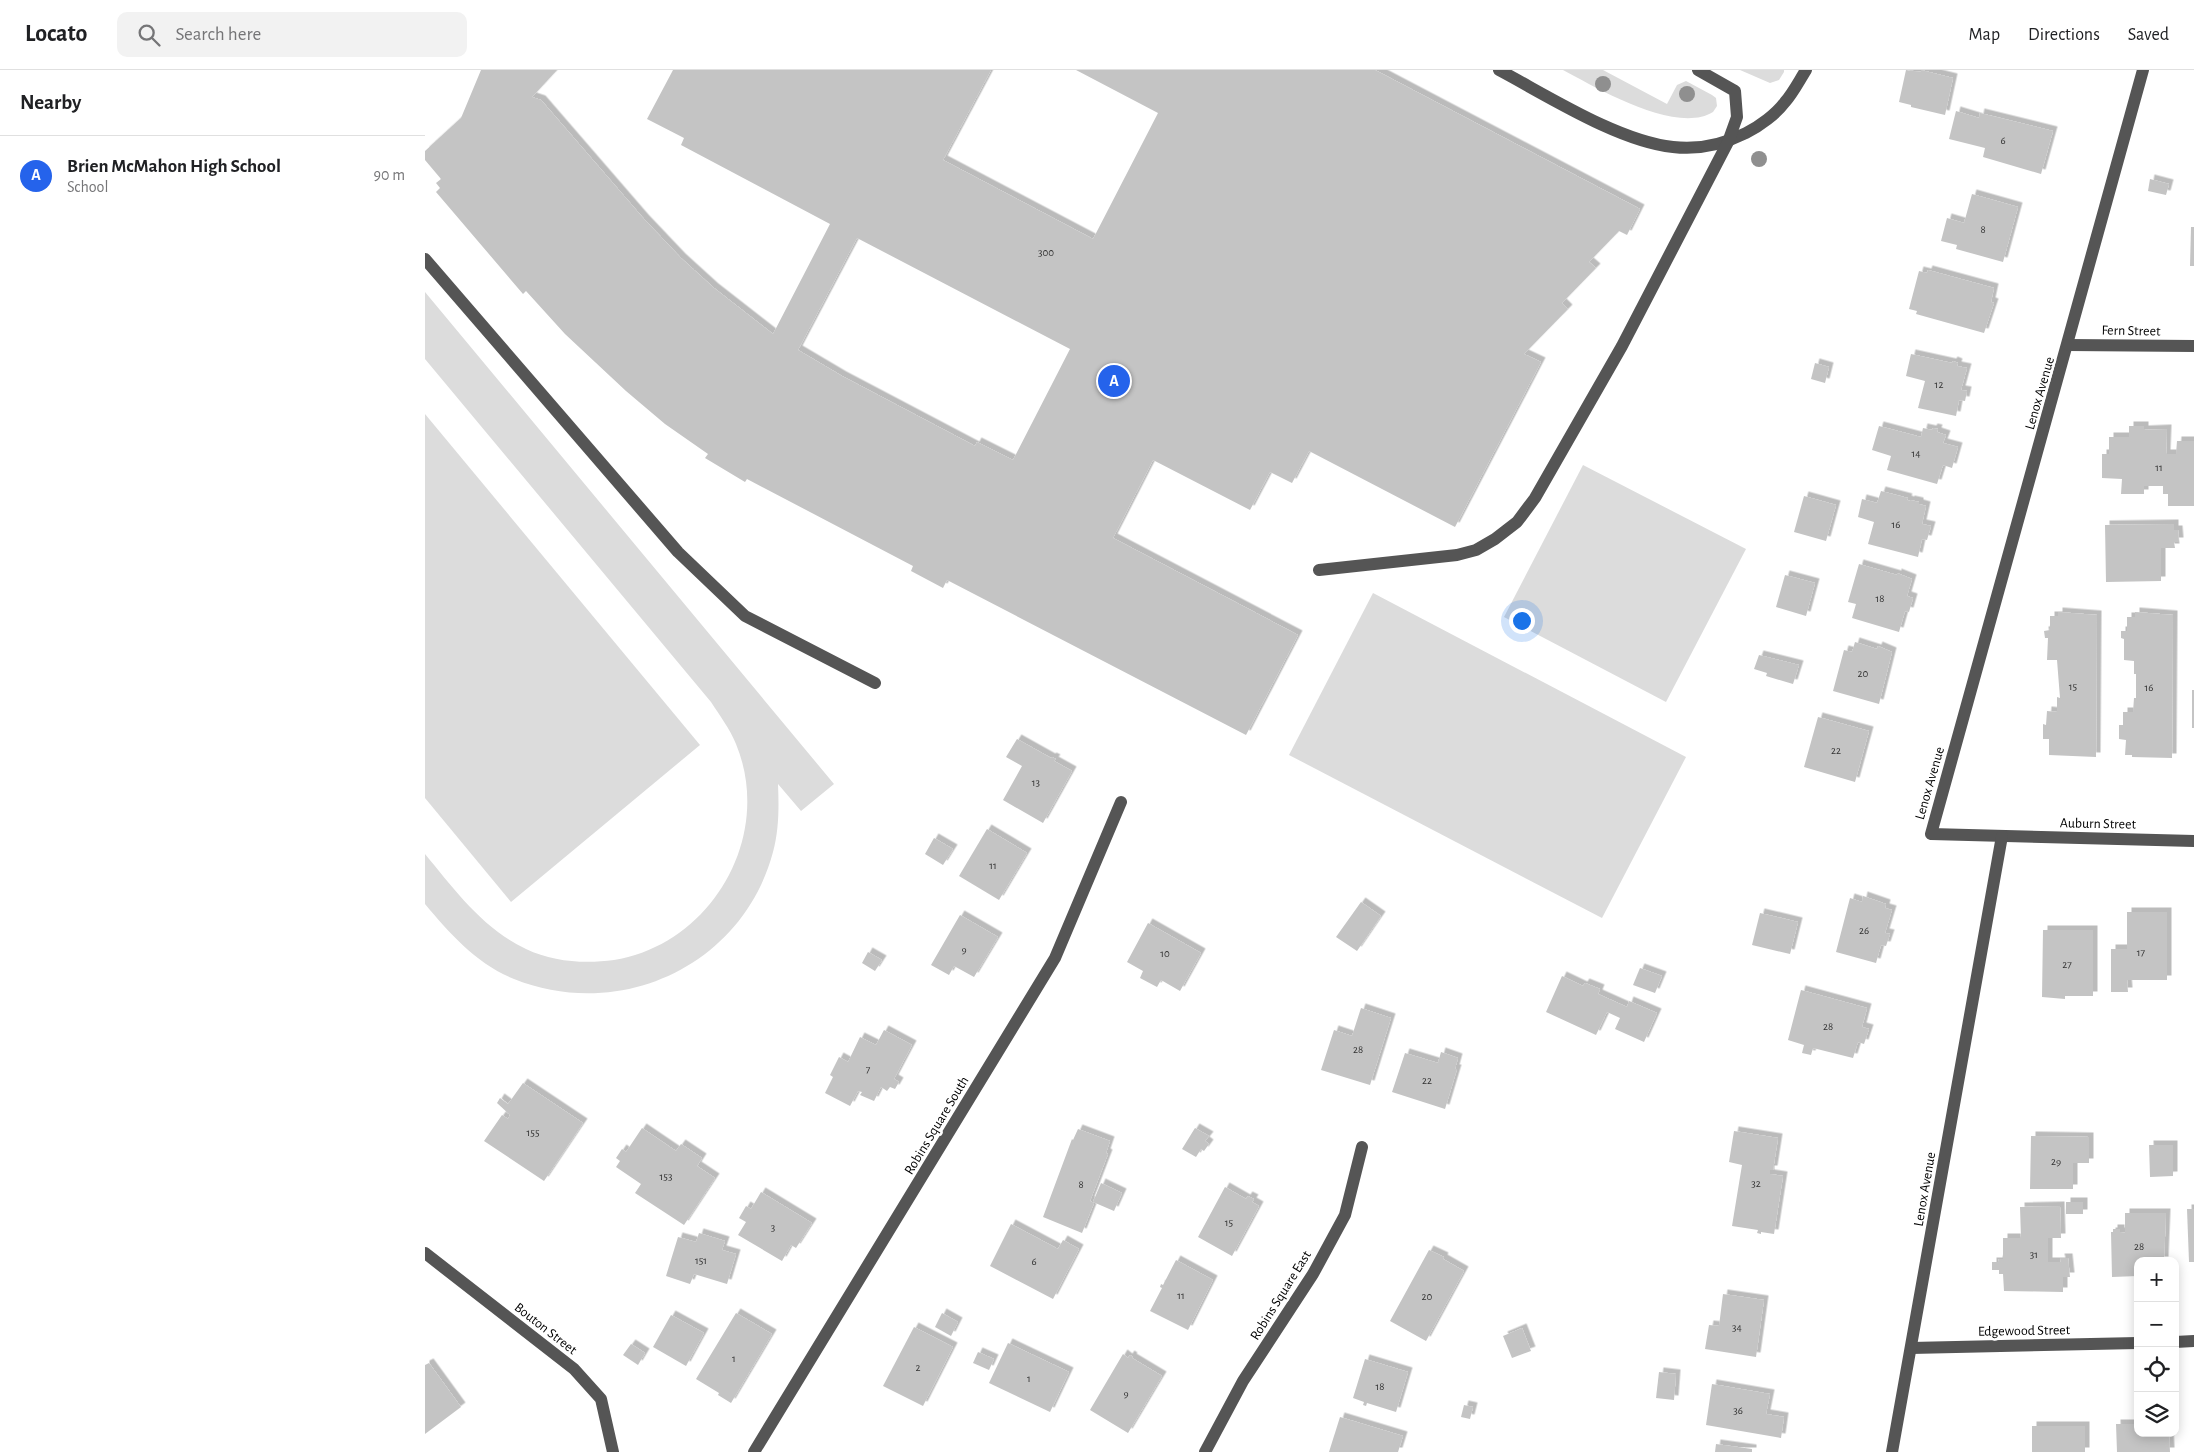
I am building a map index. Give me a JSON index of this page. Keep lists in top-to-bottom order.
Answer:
{
  "streets": {
    "street": [
      "Fern Street",
      "Lenox Avenue",
      "Auburn Street",
      "Robins Square South",
      "Robins Square East",
      "Bouton Street",
      "Edgewood Street"
    ]
  },
  "crossings": [
    ["Fern Street", "Lenox Avenue"],
    ["Lenox Avenue", "Auburn Street"],
    ["Lenox Avenue", "Edgewood Street"]
  ],
  "house_numbers": [
    "6",
    "8",
    "300",
    "12",
    "14",
    "11",
    "16",
    "18",
    "20",
    "15",
    "16",
    "22",
    "13",
    "11",
    "26",
    "9",
    "17",
    "10",
    "27",
    "28",
    "28",
    "7",
    "22",
    "155",
    "29",
    "153",
    "32",
    "8",
    "15",
    "3",
    "28",
    "31",
    "151",
    "6",
    "11",
    "20",
    "34",
    "1",
    "2",
    "1",
    "18",
    "9",
    "36"
  ],
  "page": {
    "header": "Locato",
    "search": "Search here",
    "nav": ["Map", "Directions", "Saved"],
    "heading": "Nearby",
    "list": [
      {
        "mark": "A",
        "name": "Brien McMahon High School",
        "note": "School",
        "value": "90 m"
      }
    ],
    "pins": "A",
    "map_buttons": ["+", "−"]
  }
}
